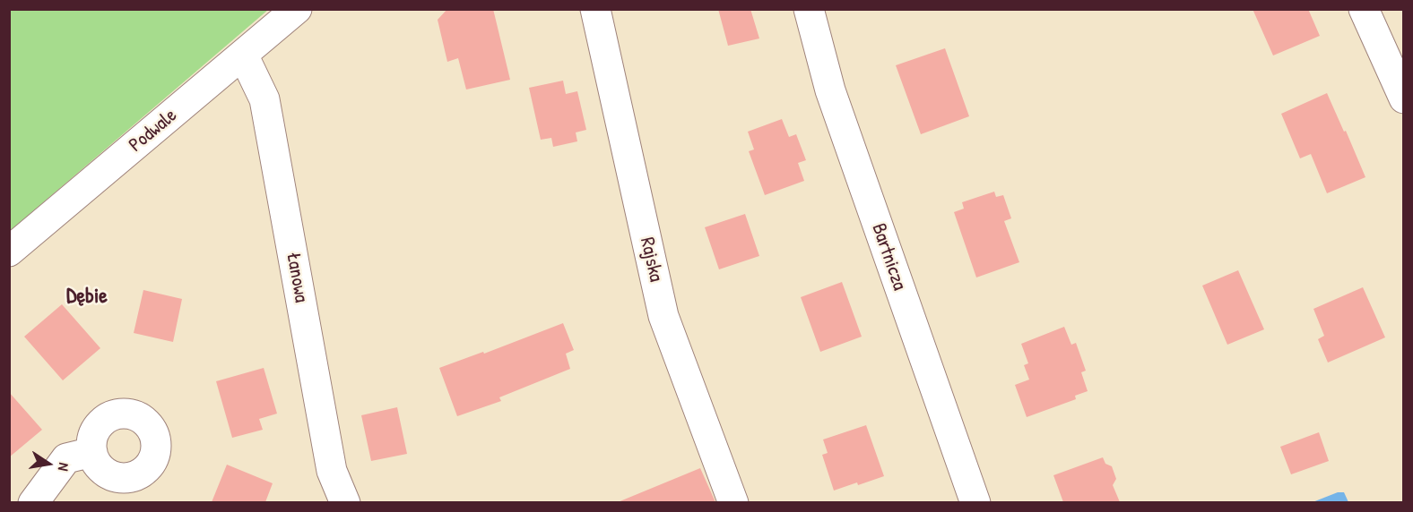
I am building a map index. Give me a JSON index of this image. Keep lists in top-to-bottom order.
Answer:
{
  "streets": {
    "street": [
      "Podwale",
      "Bartnicza",
      "Rajska",
      "Łanowa"
    ]
  },
  "crossings": [
    ["Podwale", "Łanowa"]
  ],
  "districts": ["Dębie"],
  "north": "right"
}
